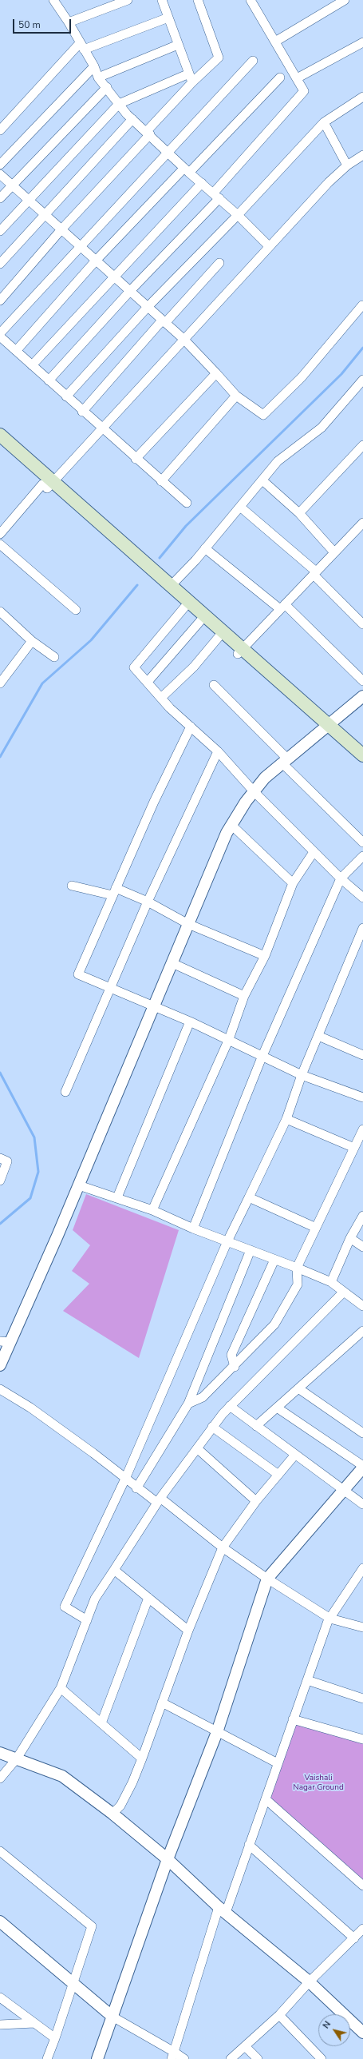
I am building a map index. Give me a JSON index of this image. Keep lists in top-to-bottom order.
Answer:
{
  "parks": ["Vaishali Nagar Ground"],
  "scale_bar": "50 m",
  "north": "top left"
}
